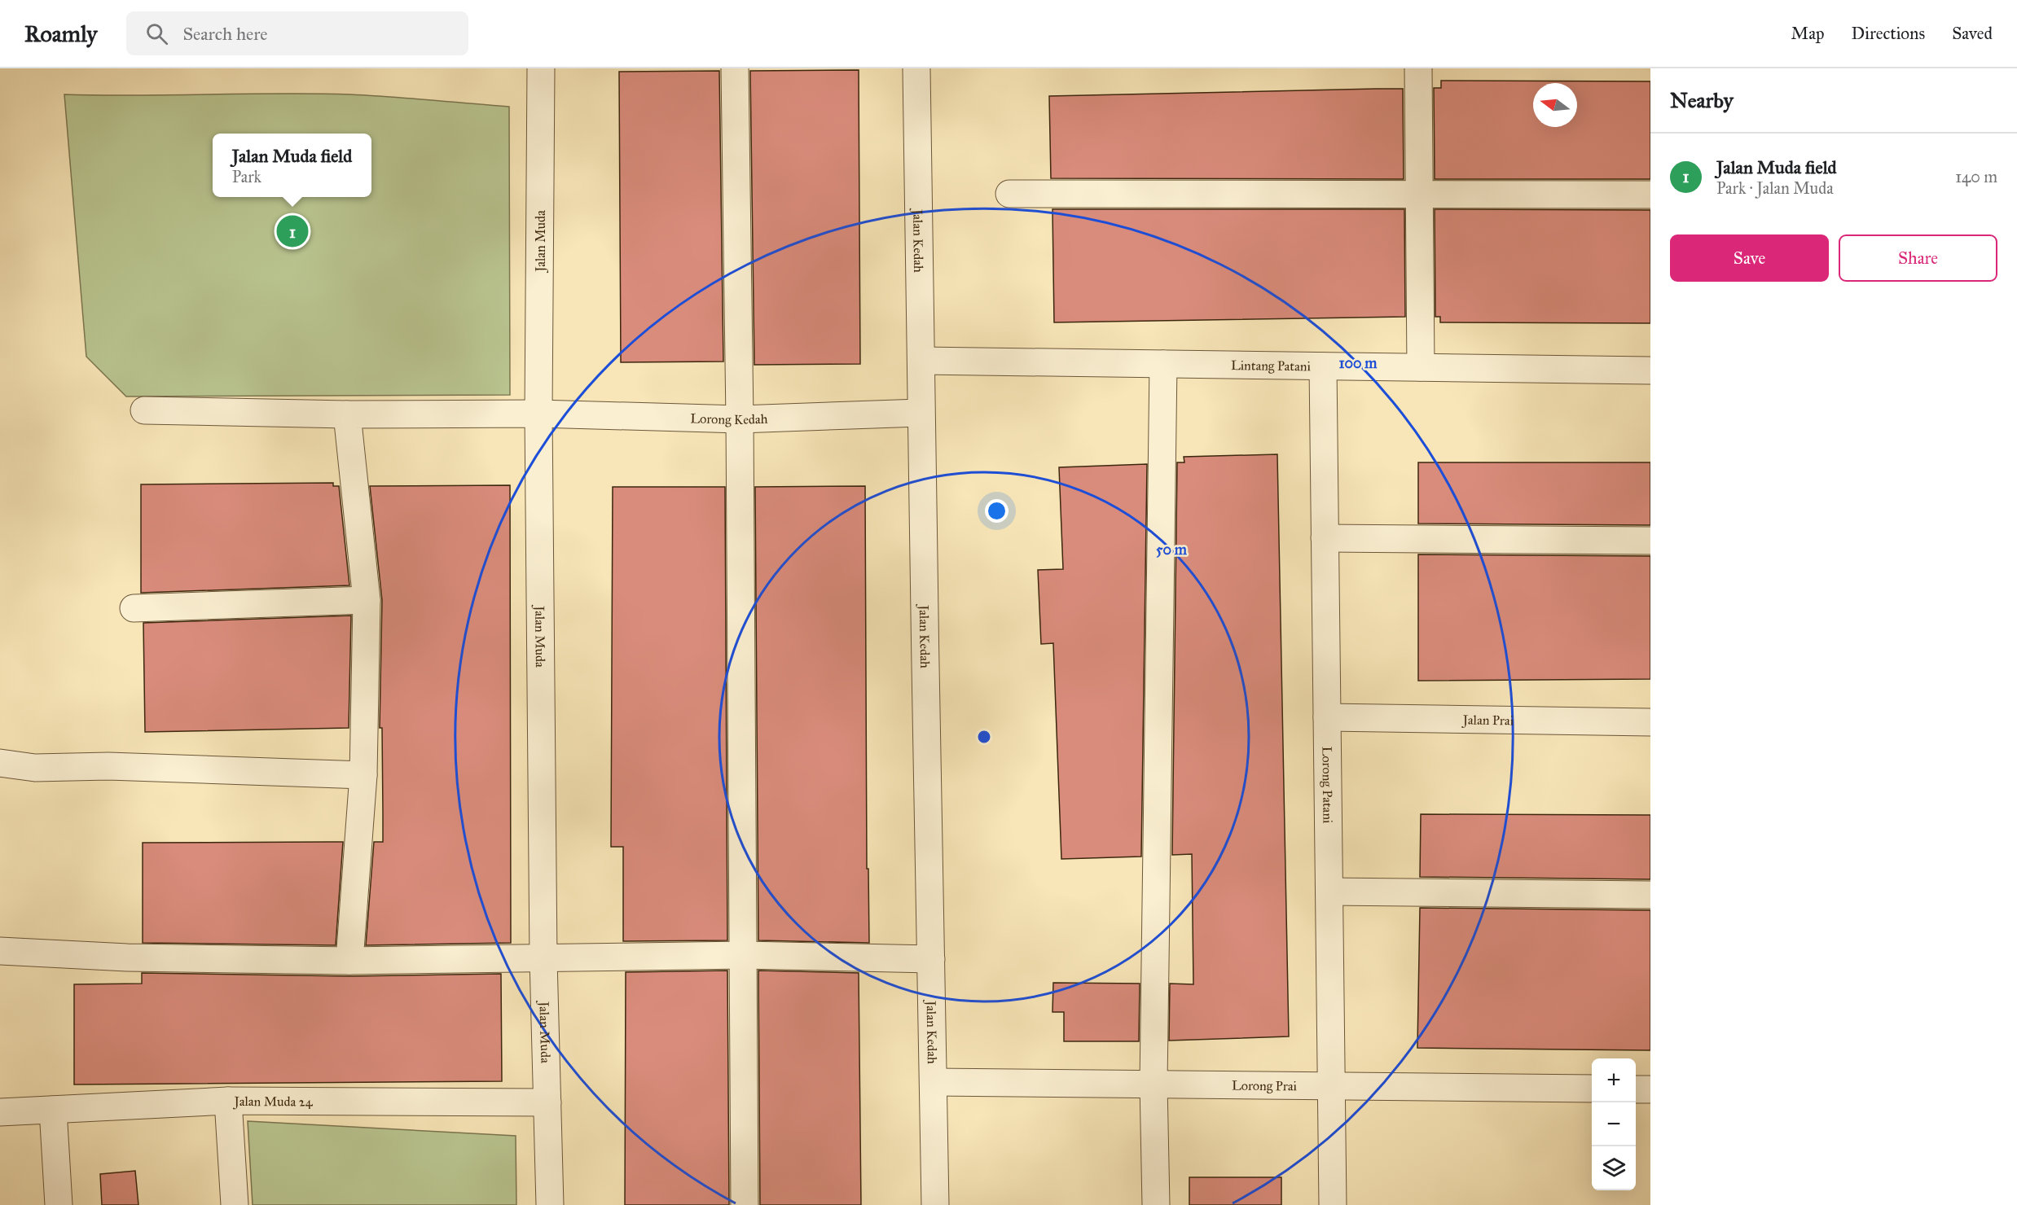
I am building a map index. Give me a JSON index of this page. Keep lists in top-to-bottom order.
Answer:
{
  "streets": {
    "street": [
      "Jalan Muda",
      "Jalan Kedah",
      "Lintang Patani",
      "Lorong Kedah",
      "Jalan Prai",
      "Lorong Patani",
      "Lorong Prai",
      "Jalan Muda 24"
    ]
  },
  "crossings": [
    ["Jalan Muda", "Lorong Kedah"],
    ["Jalan Muda", "Jalan Muda 24"],
    ["Jalan Kedah", "Lintang Patani"],
    ["Jalan Kedah", "Lorong Kedah"],
    ["Jalan Kedah", "Lorong Prai"],
    ["Lintang Patani", "Lorong Patani"],
    ["Jalan Prai", "Lorong Patani"],
    ["Lorong Patani", "Lorong Prai"]
  ],
  "north": "left",
  "page": {
    "header": "Roamly",
    "search": "Search here",
    "nav": ["Map", "Directions", "Saved"],
    "heading": "Nearby",
    "list": [
      {
        "mark": "1",
        "name": "Jalan Muda field",
        "note": "Park · Jalan Muda",
        "value": "140 m"
      }
    ],
    "popup": ["Jalan Muda field", "Park"],
    "pins": "1",
    "buttons": ["Save", "Share"],
    "map_buttons": ["+", "−"]
  },
  "rings": ["100 m", "50 m"]
}
